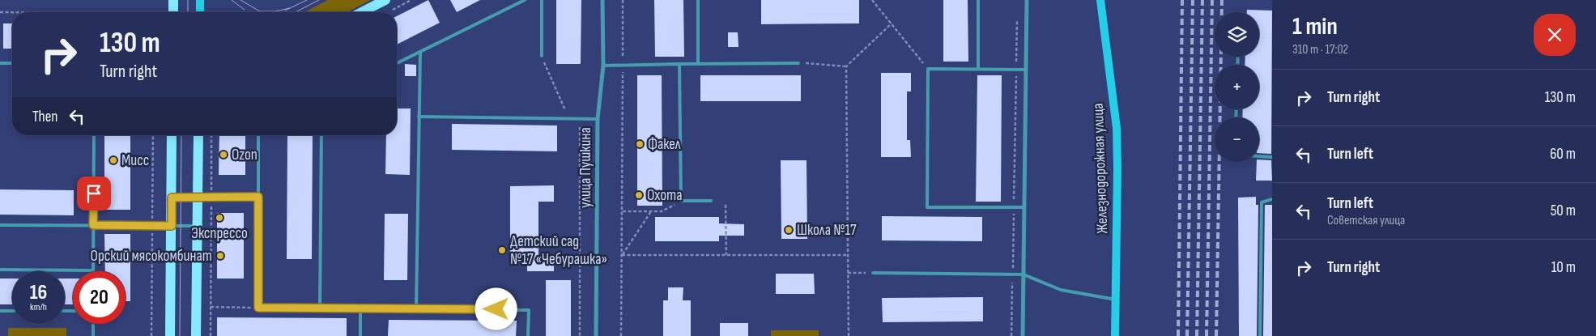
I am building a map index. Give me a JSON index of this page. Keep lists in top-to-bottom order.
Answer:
{
  "streets": {
    "main road": ["Железнодорожная улица"],
    "street": ["улица Пушкина"]
  },
  "places": [
    "Факел",
    "Ozon",
    "Мисс",
    "Охота",
    "Экспрессо",
    "Школа №17",
    "Детский сад №17 «Чебурашка»",
    "Орский мясокомбинат"
  ],
  "page": {
    "heading": ["1 min", "310 m · 17:02"],
    "map_buttons": ["+", "−"],
    "turn": ["130 m", "Turn right"],
    "list": [
      {
        "name": "Turn right",
        "value": "130 m"
      },
      {
        "name": "Turn left",
        "value": "60 m"
      },
      {
        "name": "Turn left",
        "note": "Советская улица",
        "value": "50 m"
      },
      {
        "name": "Turn right",
        "value": "10 m"
      }
    ],
    "then": "Then",
    "speed": "16 km/h",
    "limit": "20"
  }
}
